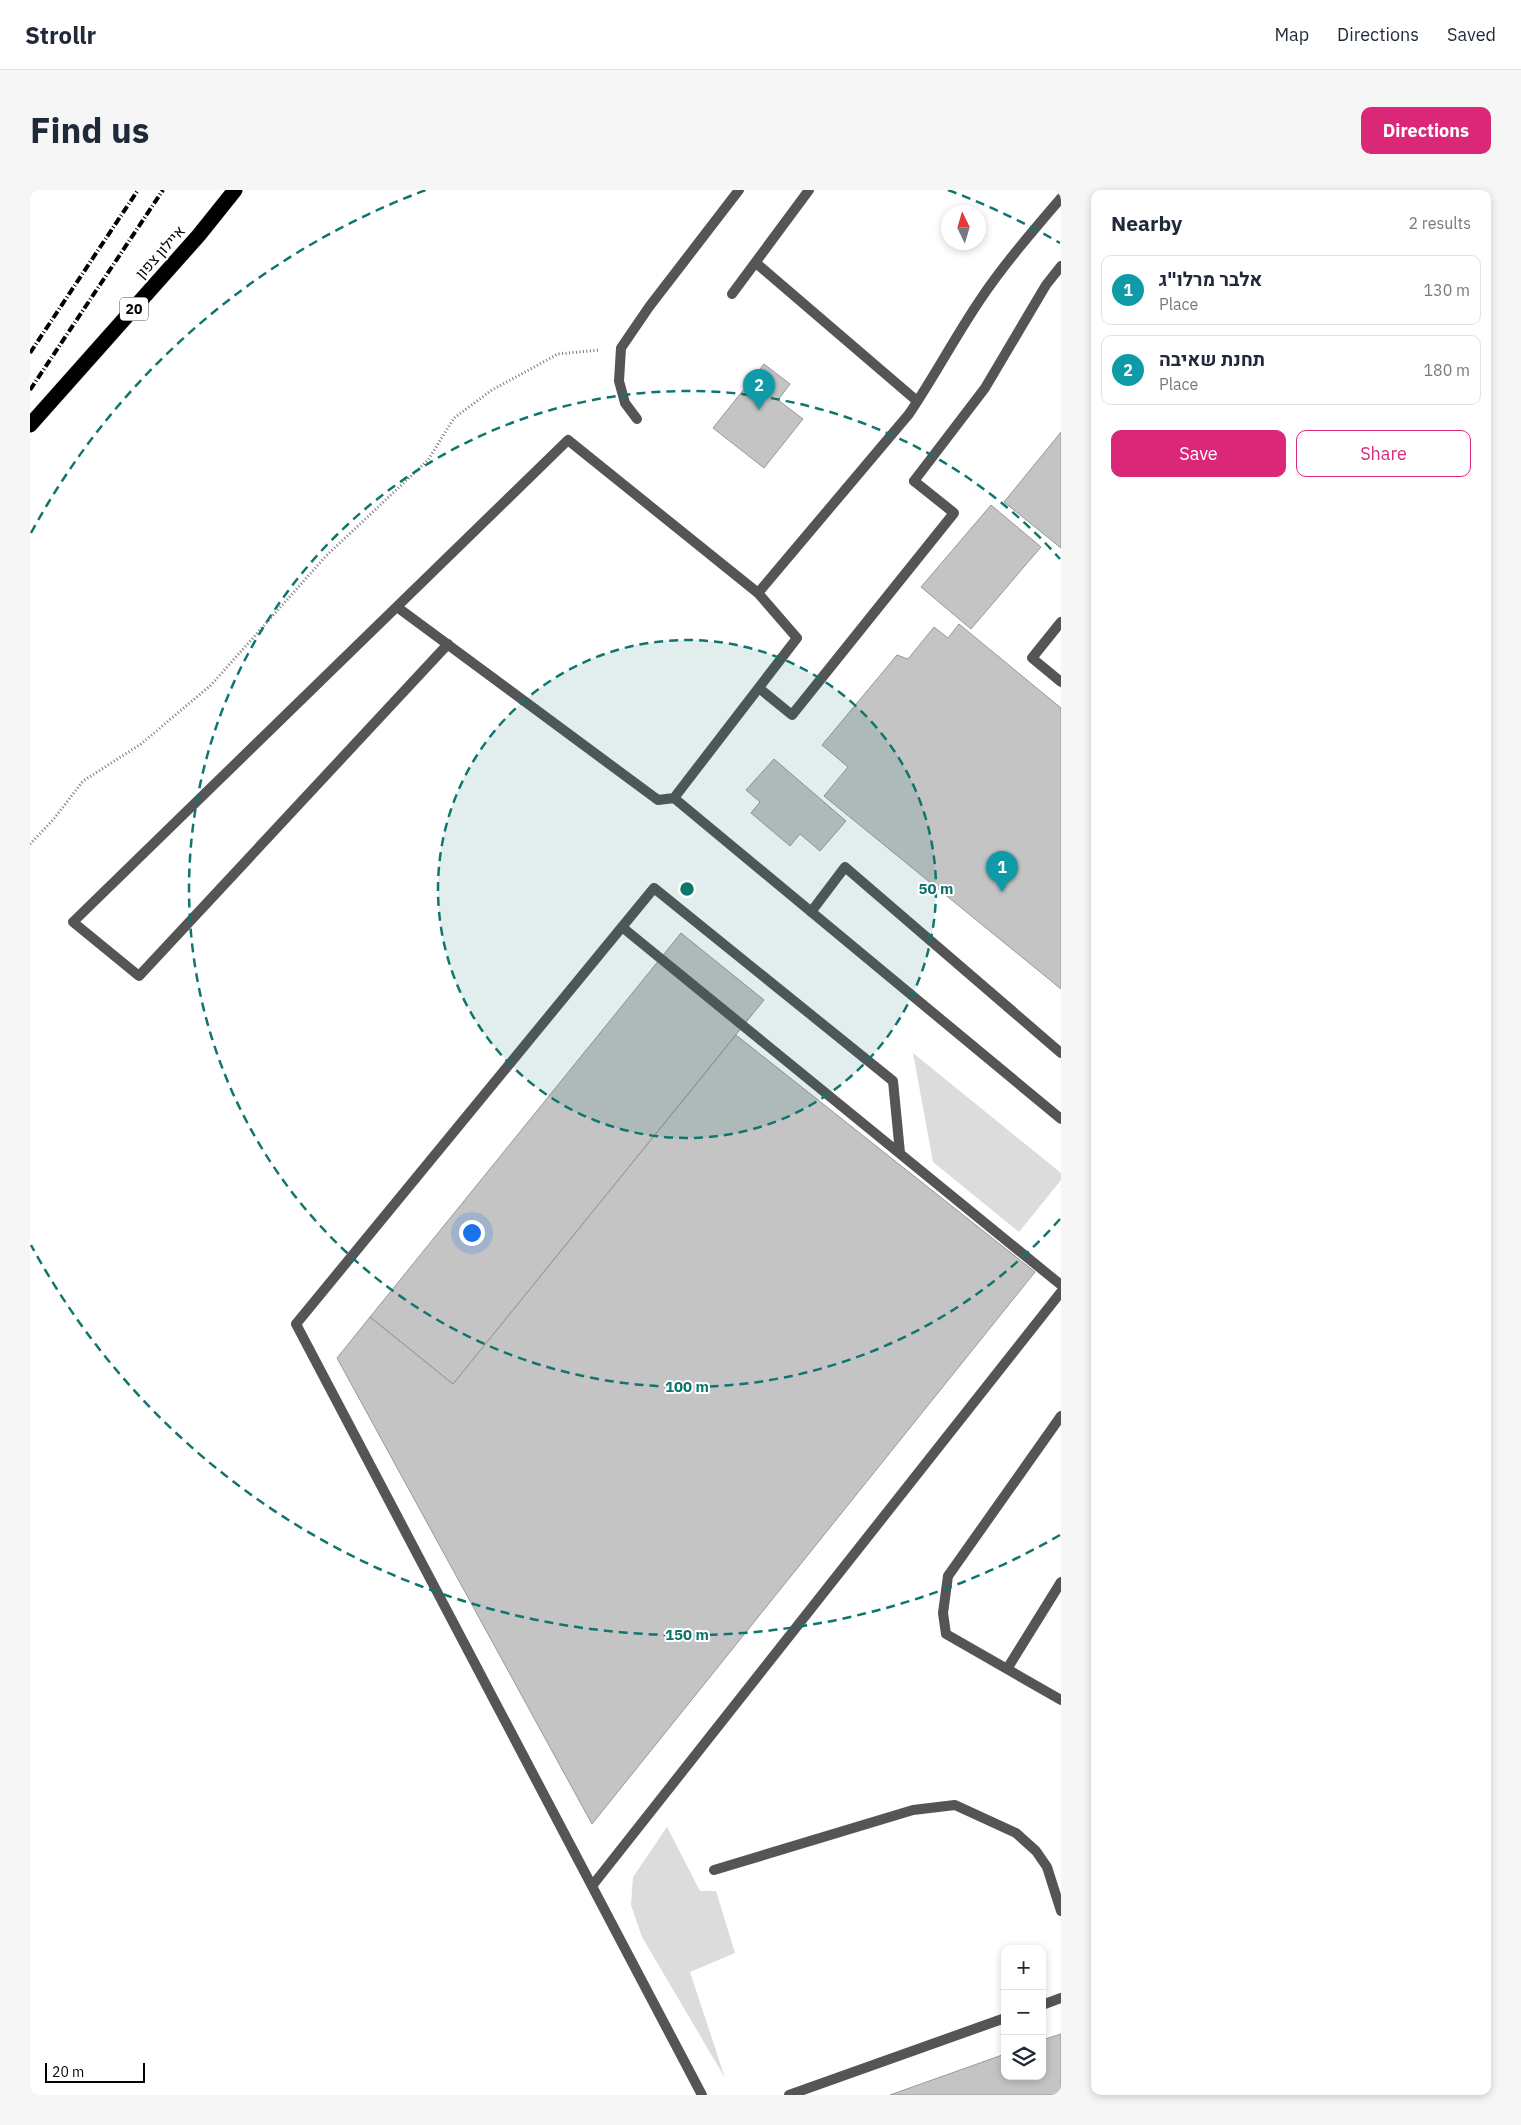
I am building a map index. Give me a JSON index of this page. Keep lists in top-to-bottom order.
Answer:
{
  "streets": {
    "highway": ["איילון צפון", "20"]
  },
  "scale_bar": "20 m",
  "north": "top",
  "page": {
    "header": "Strollr",
    "nav": ["Map", "Directions", "Saved"],
    "title": "Find us",
    "buttons": [
      "Directions",
      ["Save", "Share"]
    ],
    "heading": ["Nearby", "2 results"],
    "list": [
      {
        "mark": "1",
        "name": "אלבר מרלו\"ג",
        "note": "Place",
        "value": "130 m"
      },
      {
        "mark": "2",
        "name": "תחנת שאיבה",
        "note": "Place",
        "value": "180 m"
      }
    ],
    "pins": ["2", "1"],
    "map_buttons": ["+", "−"],
    "scale": "20 m"
  },
  "rings": ["50 m", "100 m", "150 m"]
}
